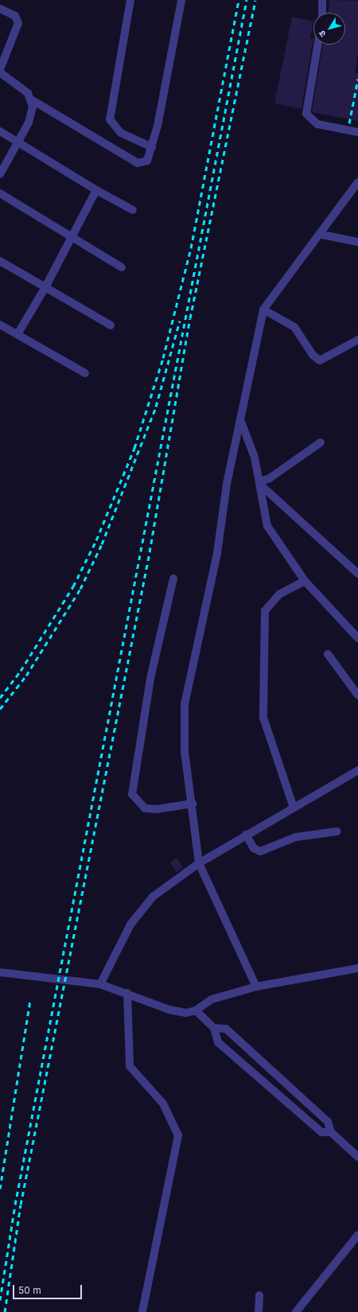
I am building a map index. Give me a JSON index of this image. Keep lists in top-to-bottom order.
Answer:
{
  "scale_bar": "50 m",
  "north": "bottom left"
}
